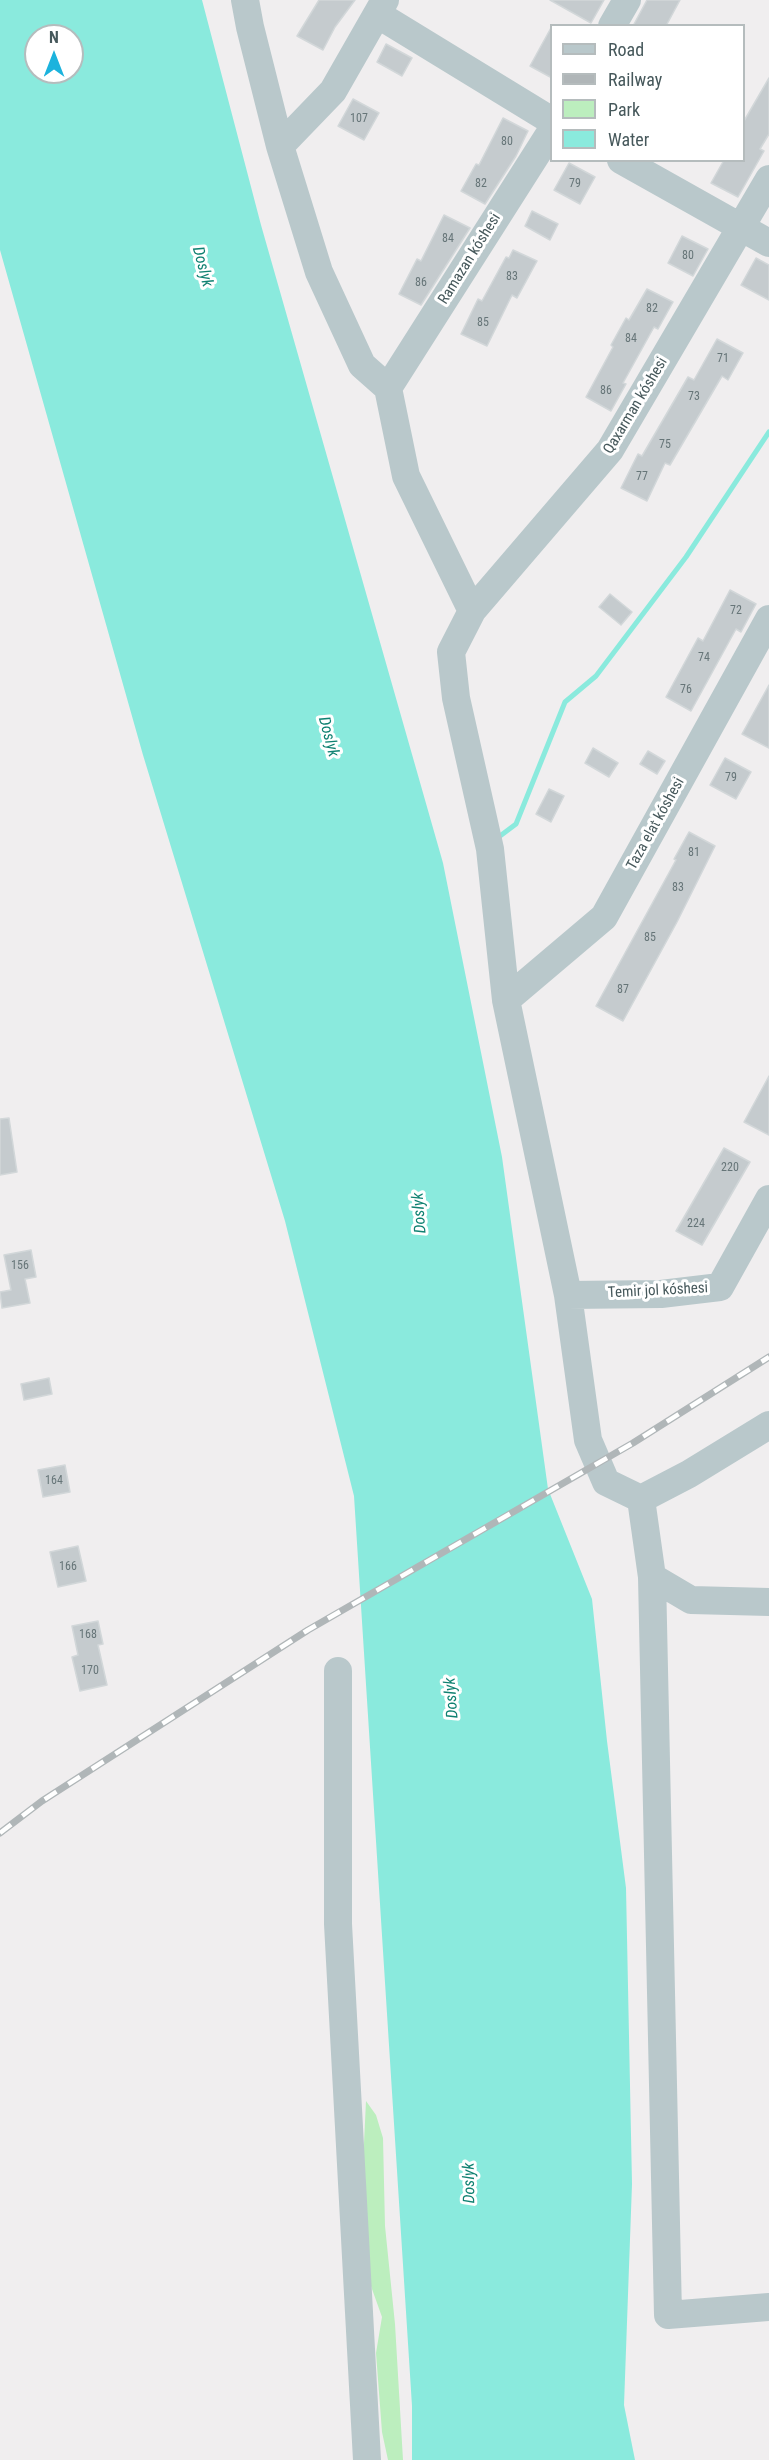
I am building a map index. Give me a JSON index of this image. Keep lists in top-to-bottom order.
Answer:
{
  "streets": {
    "street": [
      "Ramazan kóshesi",
      "Qaxarman kóshesi",
      "Taza elat kóshesi",
      "Temir jol kóshesi"
    ]
  },
  "crossings": [
    ["Qaxarman kóshesi", "Taza elat kóshesi"],
    ["Qaxarman kóshesi", "Temir jol kóshesi"]
  ],
  "water": ["Doslyk"],
  "house_numbers": [
    "107",
    "80",
    "82",
    "79",
    "84",
    "80",
    "83",
    "86",
    "82",
    "85",
    "84",
    "71",
    "86",
    "73",
    "75",
    "77",
    "72",
    "74",
    "76",
    "79",
    "81",
    "83",
    "85",
    "87",
    "220",
    "224",
    "156",
    "164",
    "166",
    "168",
    "170"
  ],
  "legend": [
    "Road",
    "Railway",
    "Park",
    "Water"
  ],
  "north": "top"
}
